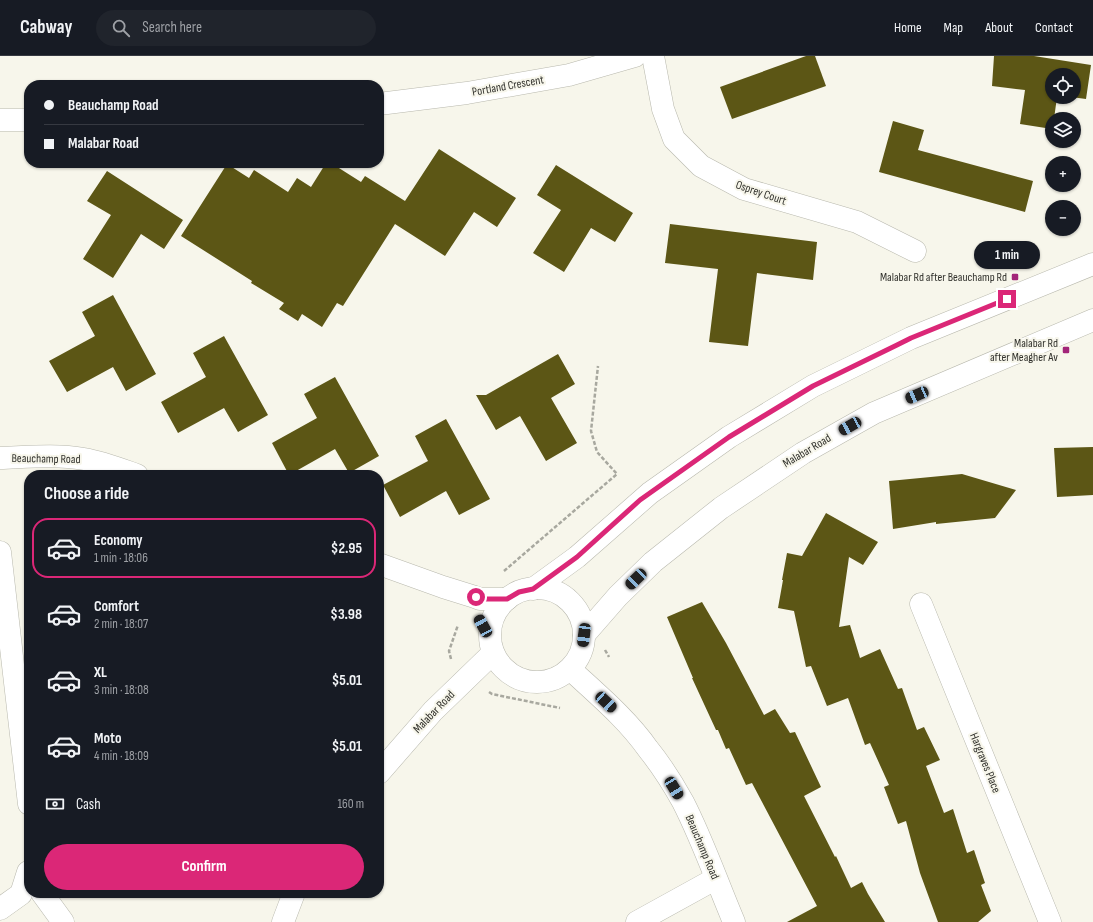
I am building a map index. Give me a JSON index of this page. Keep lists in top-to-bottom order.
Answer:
{
  "streets": {
    "street": [
      "Portland Crescent",
      "Osprey Court",
      "Malabar Road",
      "Beauchamp Road",
      "Hargraves Place"
    ]
  },
  "crossings": [
    ["Malabar Road", "Beauchamp Road"]
  ],
  "places": {
    "transit": ["Malabar Rd after Beauchamp Rd", "Malabar Rd after Meagher Av"]
  },
  "page": {
    "header": "Cabway",
    "search": "Search here",
    "nav": [
      "Home",
      "Map",
      "About",
      "Contact"
    ],
    "map_buttons": ["+", "−"],
    "banner": ["Beauchamp Road", "Malabar Road"],
    "bubble": "1 min",
    "heading": "Choose a ride",
    "list": [
      {
        "name": "Economy",
        "note": "1 min · 18:06",
        "value": "$2.95"
      },
      {
        "name": "Comfort",
        "note": "2 min · 18:07",
        "value": "$3.98"
      },
      {
        "name": "XL",
        "note": "3 min · 18:08",
        "value": "$5.01"
      },
      {
        "name": "Moto",
        "note": "4 min · 18:09",
        "value": "$5.01"
      }
    ],
    "pay": ["Cash", "160 m"],
    "buttons": "Confirm"
  }
}
